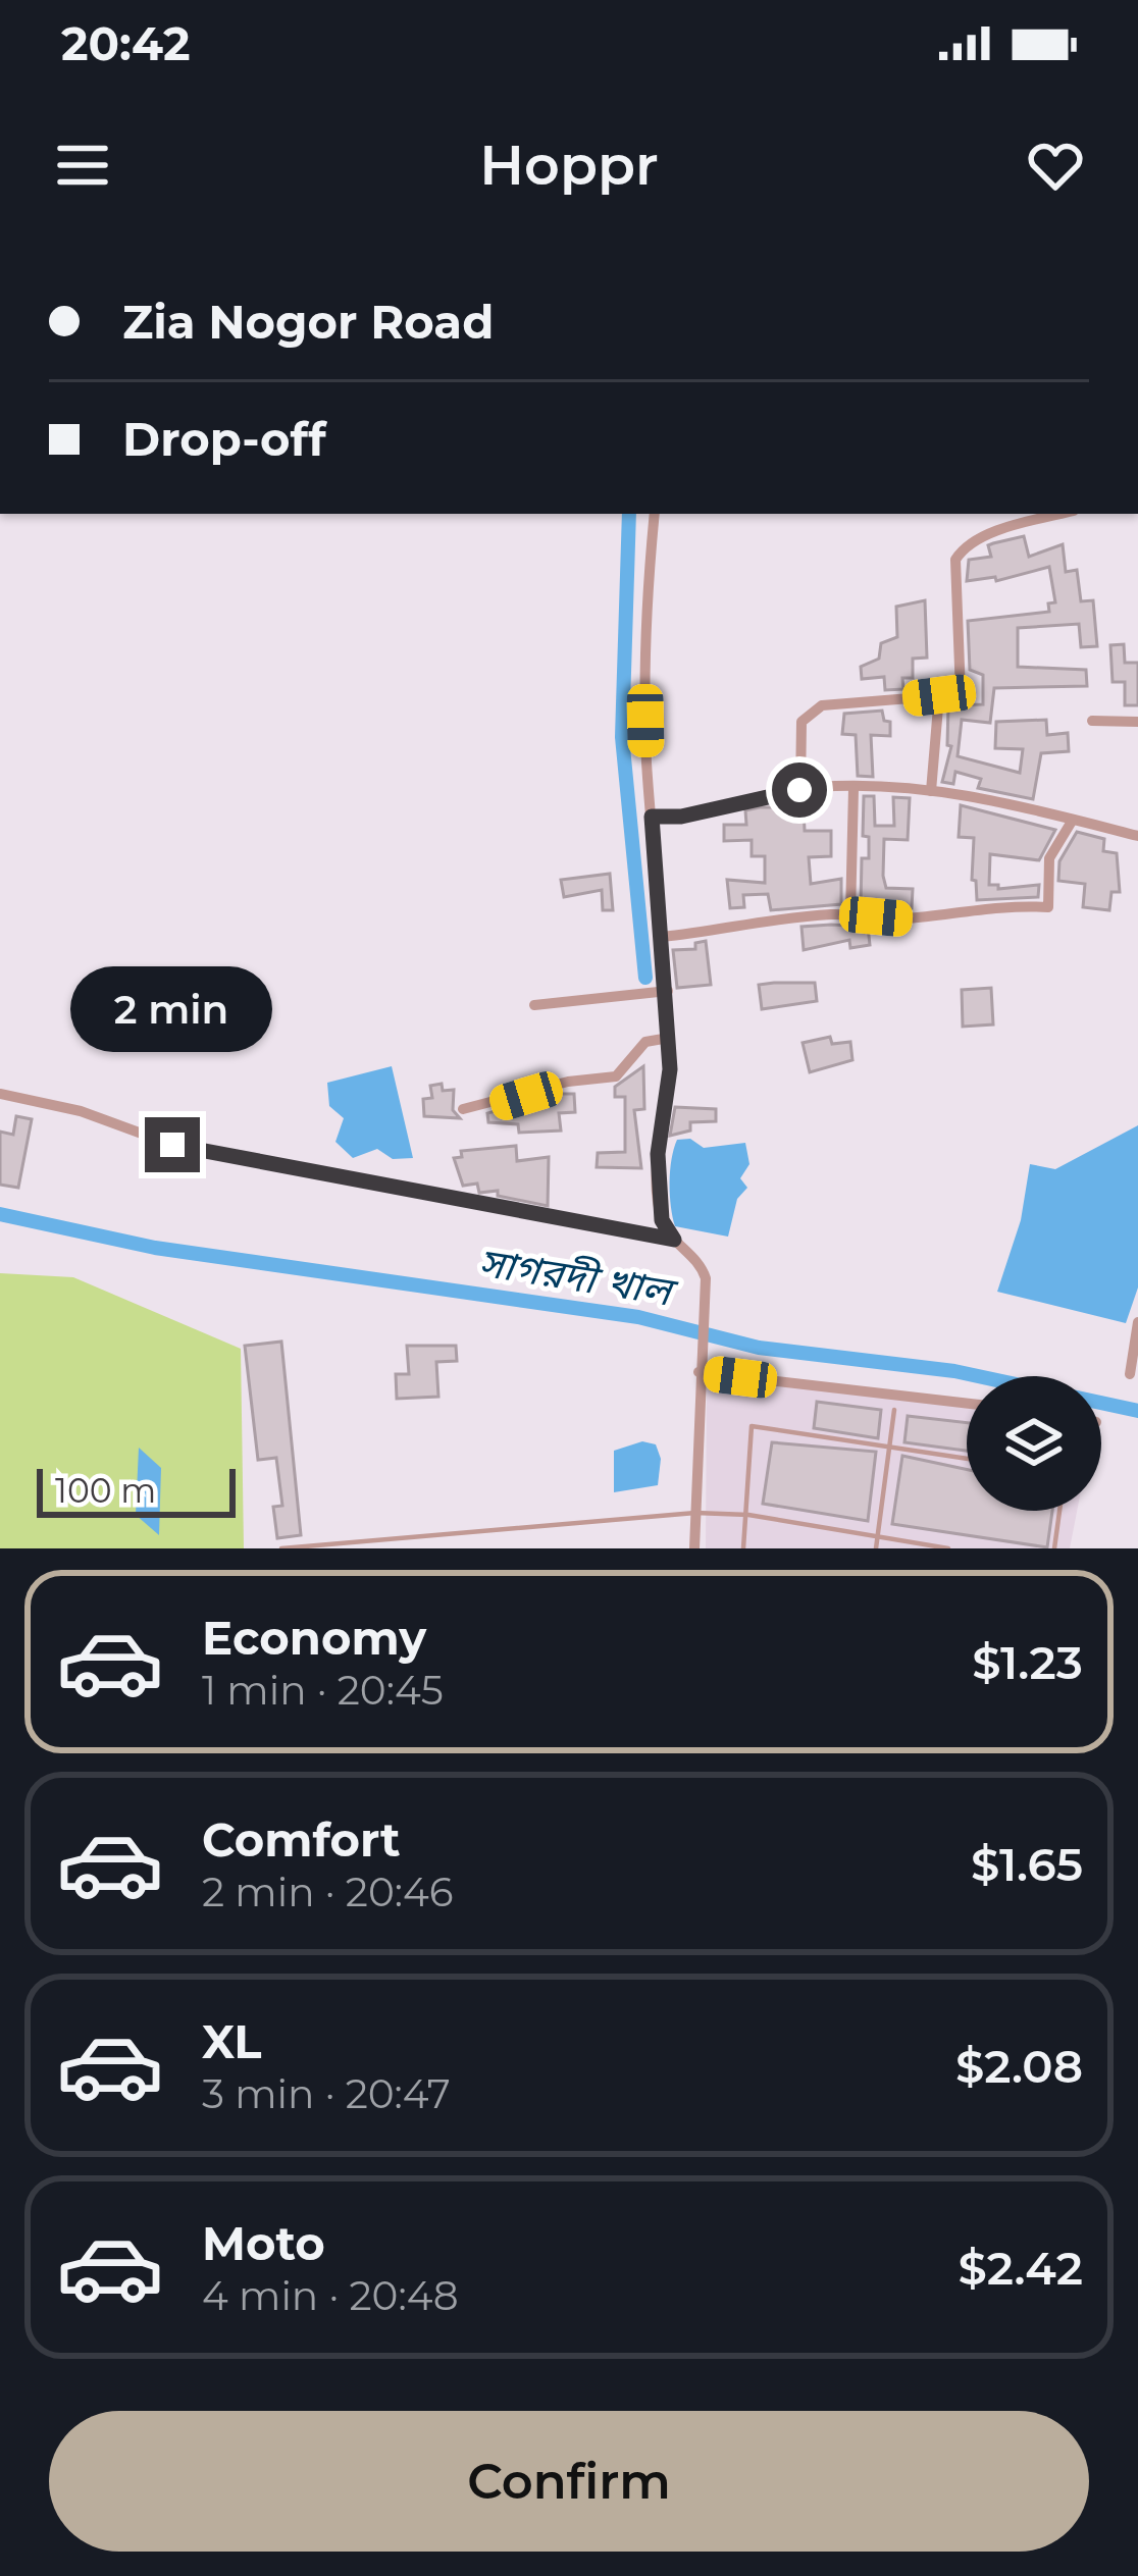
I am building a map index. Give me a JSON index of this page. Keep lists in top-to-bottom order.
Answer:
{
  "water": ["সাগরদী খাল"],
  "scale_bar": "100 m",
  "page": {
    "status": "20:42",
    "header": "Hoppr",
    "banner": ["Zia Nogor Road", "Drop-off"],
    "bubble": "2 min",
    "scale": "100 m",
    "list": [
      {
        "name": "Economy",
        "note": "1 min · 20:45",
        "value": "$1.23"
      },
      {
        "name": "Comfort",
        "note": "2 min · 20:46",
        "value": "$1.65"
      },
      {
        "name": "XL",
        "note": "3 min · 20:47",
        "value": "$2.08"
      },
      {
        "name": "Moto",
        "note": "4 min · 20:48",
        "value": "$2.42"
      }
    ],
    "buttons": "Confirm"
  }
}
